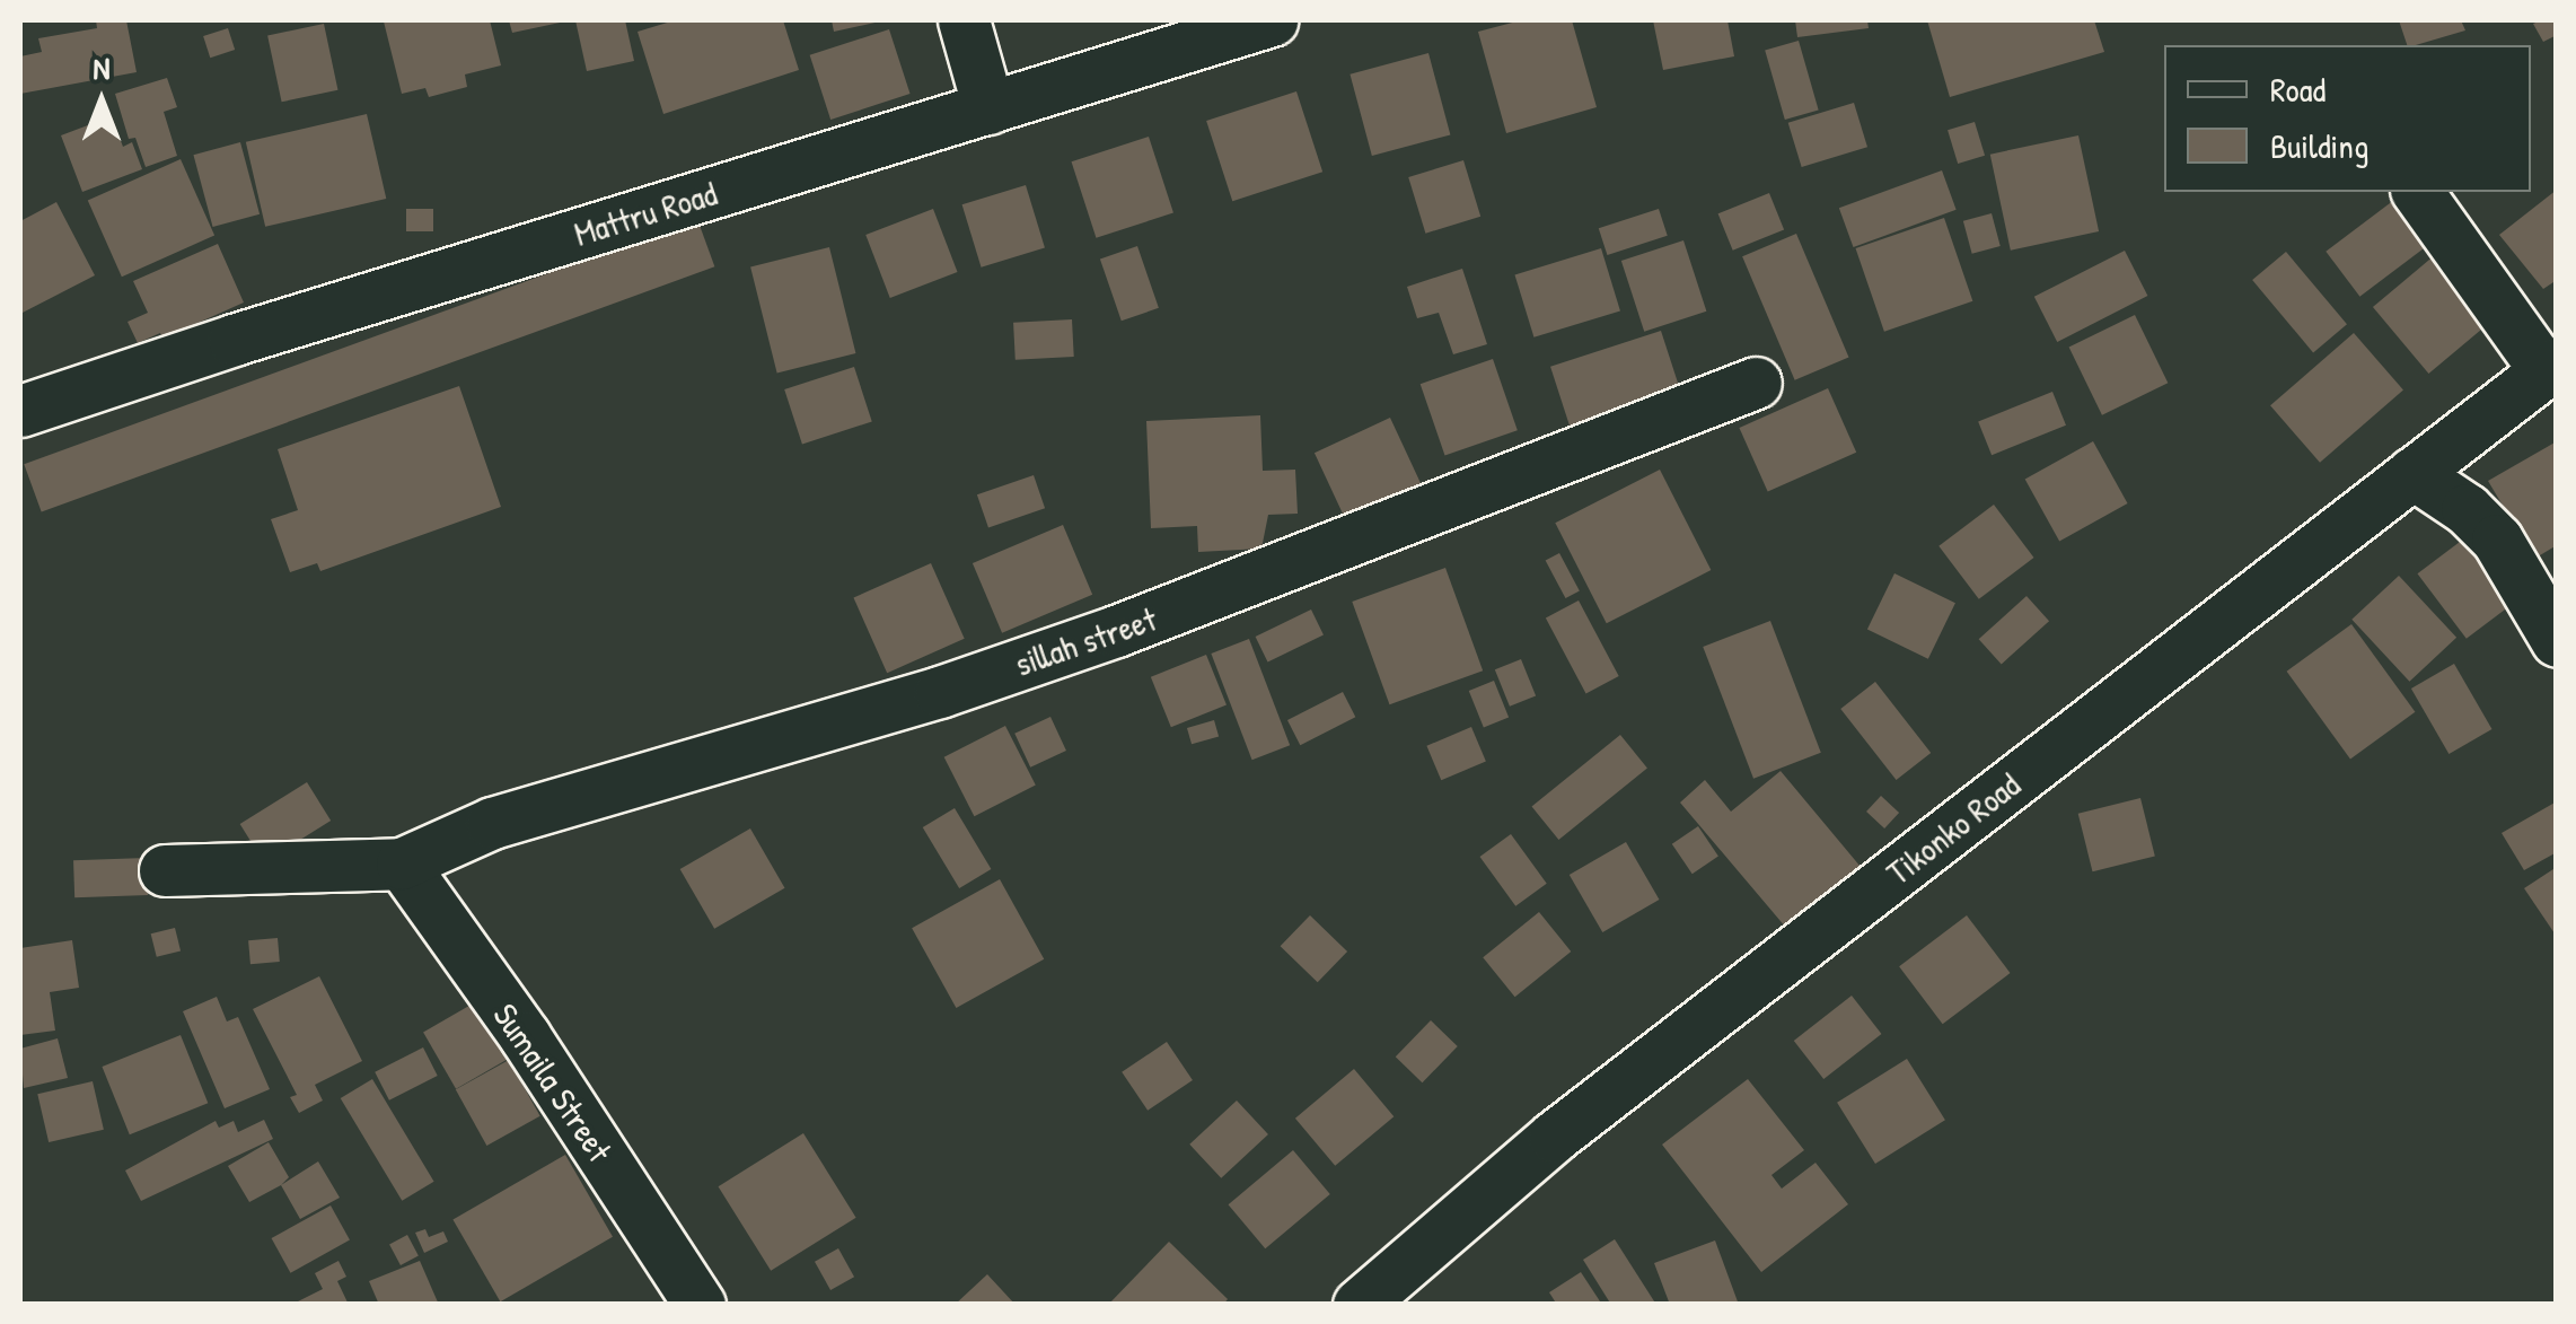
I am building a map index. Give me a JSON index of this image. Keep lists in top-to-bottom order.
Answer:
{
  "streets": {
    "street": [
      "Mattru Road",
      "sillah street",
      "Tikonko Road",
      "Sumaila Street"
    ]
  },
  "crossings": [
    ["sillah street", "Sumaila Street"]
  ],
  "legend": ["Road", "Building"],
  "north": "top"
}
